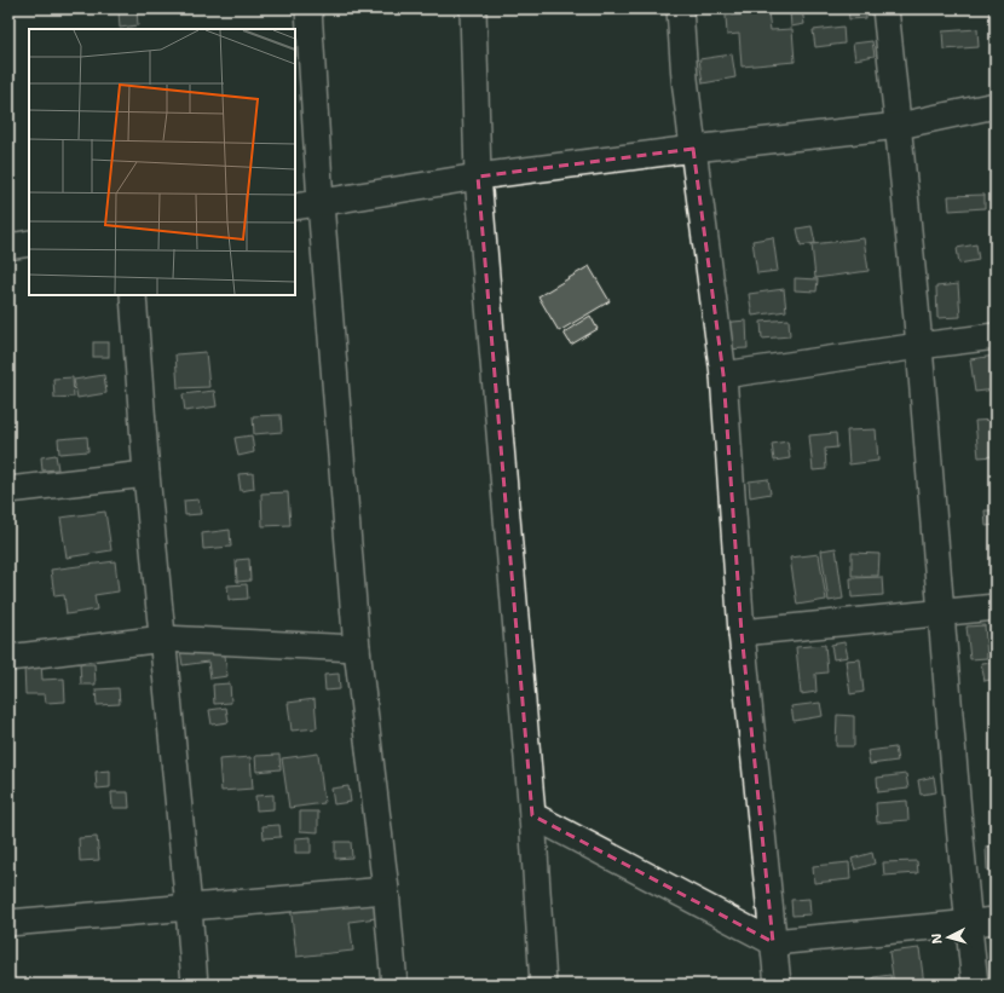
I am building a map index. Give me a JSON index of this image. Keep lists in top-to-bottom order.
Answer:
{
  "north": "left"
}
